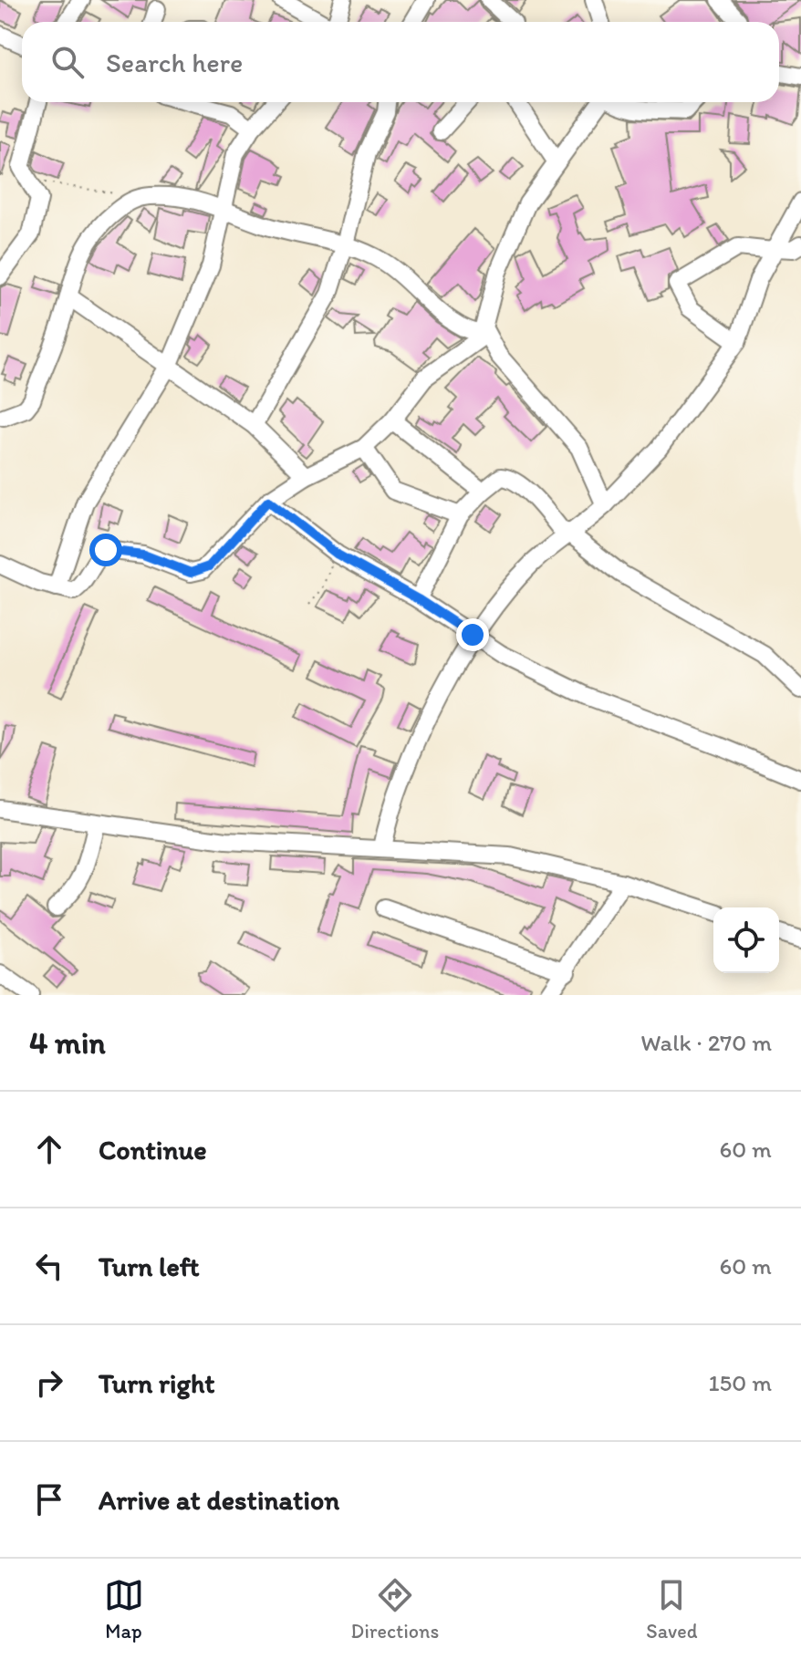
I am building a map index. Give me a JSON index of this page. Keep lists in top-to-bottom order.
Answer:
{
  "page": {
    "search": "Search here",
    "heading": ["4 min", "Walk · 270 m"],
    "list": [
      ["Continue", "60 m"],
      ["Turn left", "60 m"],
      ["Turn right", "150 m"],
      "Arrive at destination"
    ],
    "nav": ["Map", "Directions", "Saved"]
  }
}
